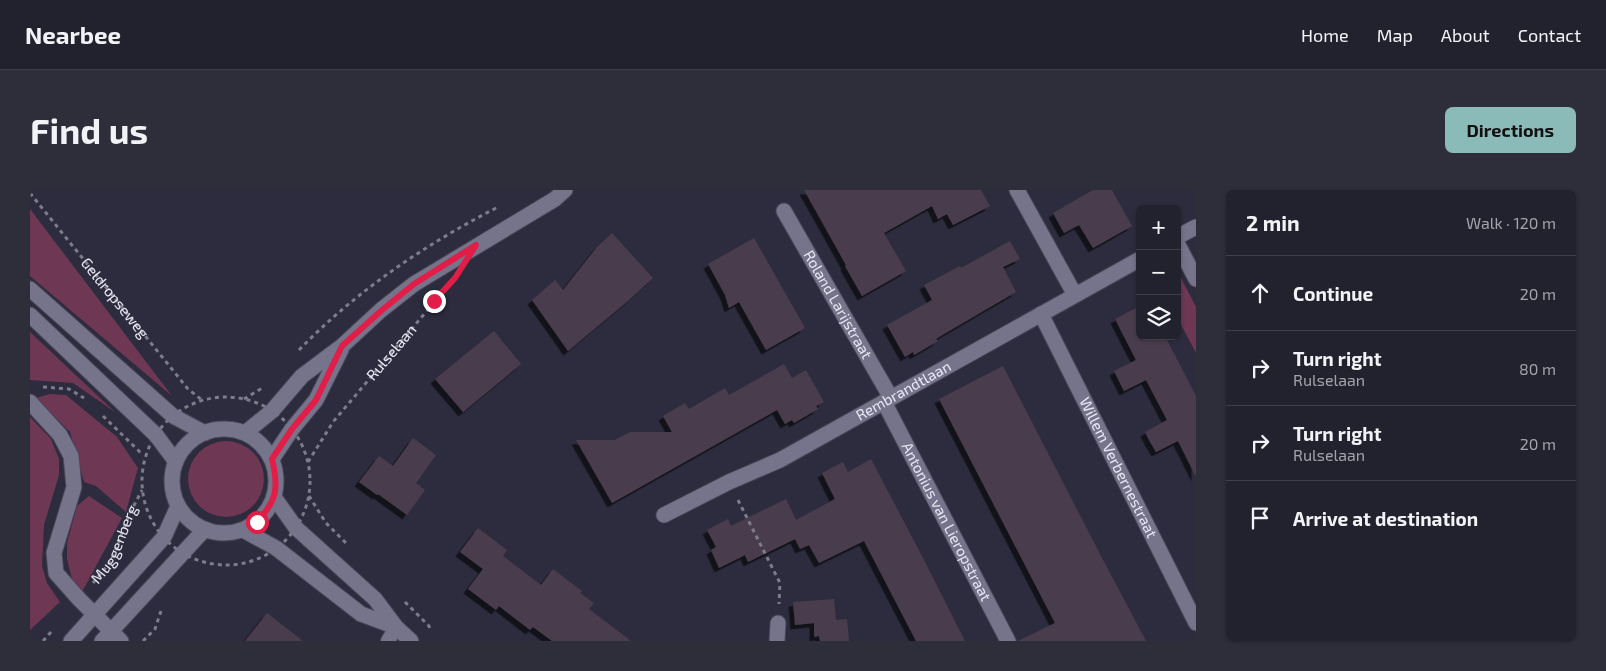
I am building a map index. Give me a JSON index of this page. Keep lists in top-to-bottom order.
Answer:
{
  "streets": {
    "street": [
      "Roland Larijstraat",
      "Rembrandtlaan",
      "Willem Verbernestraat",
      "Antonius van Lieropstraat",
      "Muggenberg"
    ],
    "path": ["Geldropseweg", "Rulselaan"]
  },
  "crossings": [
    ["Roland Larijstraat", "Rembrandtlaan"],
    ["Roland Larijstraat", "Antonius van Lieropstraat"],
    ["Rembrandtlaan", "Willem Verbernestraat"],
    ["Rembrandtlaan", "Antonius van Lieropstraat"]
  ],
  "page": {
    "header": "Nearbee",
    "nav": [
      "Home",
      "Map",
      "About",
      "Contact"
    ],
    "buttons": "Directions",
    "title": "Find us",
    "heading": ["2 min", "Walk · 120 m"],
    "map_buttons": ["+", "−"],
    "list": [
      ["Continue", "20 m"],
      ["Turn right", "Rulselaan", "80 m"],
      ["Turn right", "Rulselaan", "20 m"],
      "Arrive at destination"
    ]
  }
}
